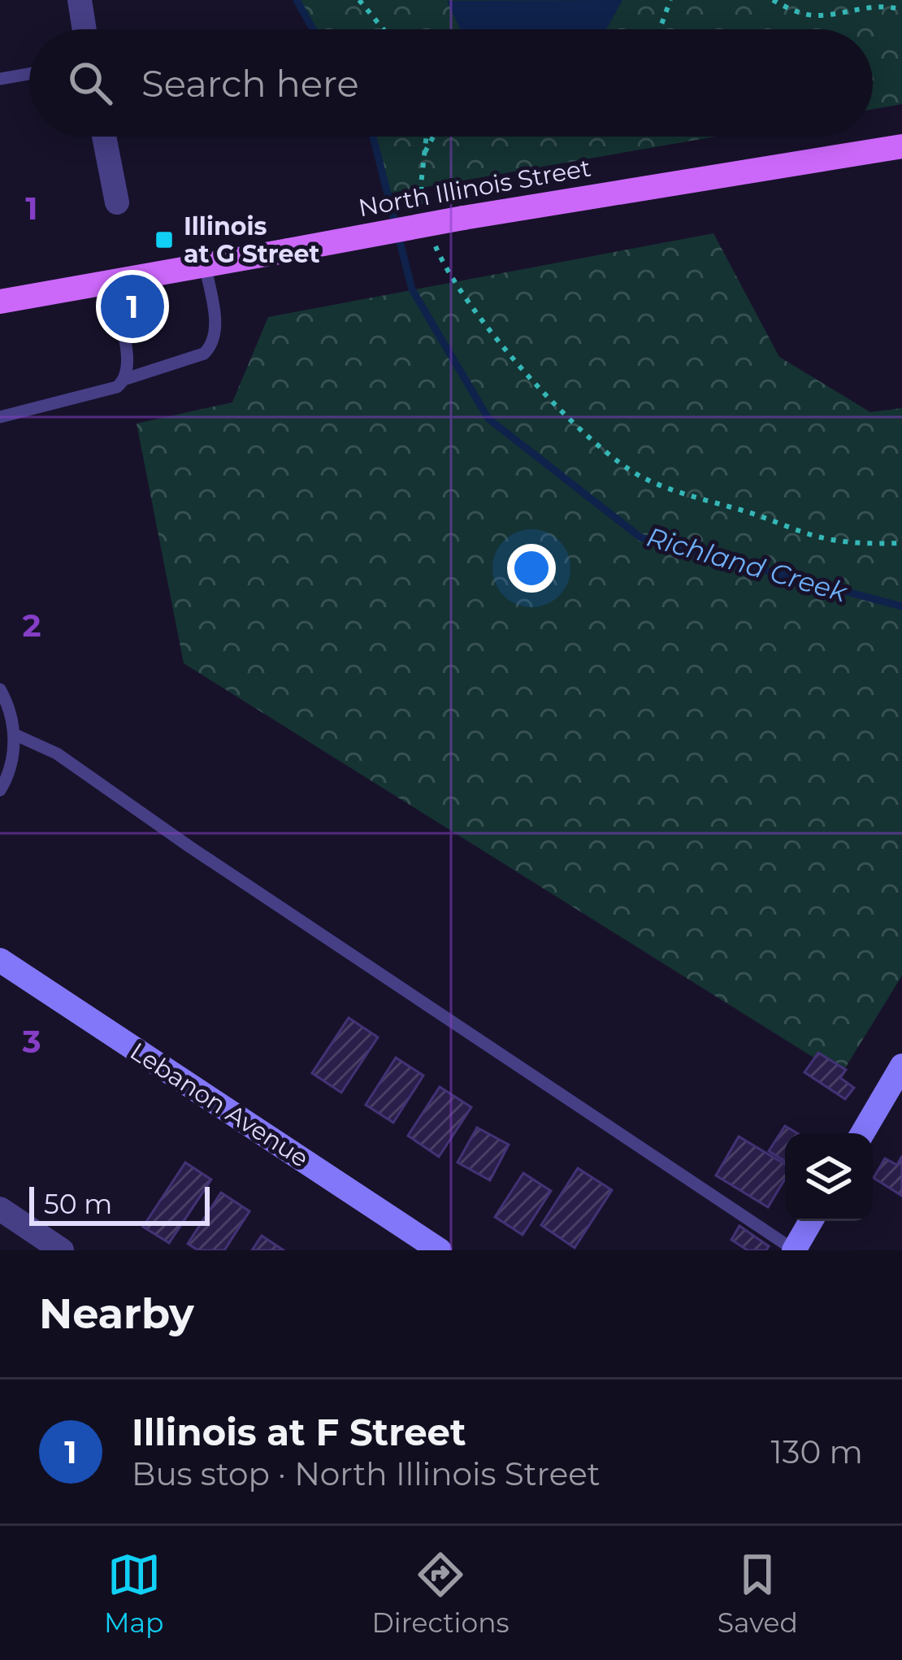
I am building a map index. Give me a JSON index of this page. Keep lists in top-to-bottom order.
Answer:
{
  "streets": {
    "main road": ["North Illinois Street", "Lebanon Avenue"]
  },
  "water": ["Richland Creek"],
  "places": {
    "transit": ["Illinois at G Street"]
  },
  "scale_bar": "50 m",
  "page": {
    "search": "Search here",
    "pins": "1",
    "scale": "50 m",
    "heading": "Nearby",
    "list": [
      {
        "mark": "1",
        "name": "Illinois at F Street",
        "note": "Bus stop · North Illinois Street",
        "value": "130 m"
      }
    ],
    "nav": ["Map", "Directions", "Saved"]
  },
  "grid": {
    "rows": ["1", "2", "3"]
  }
}
